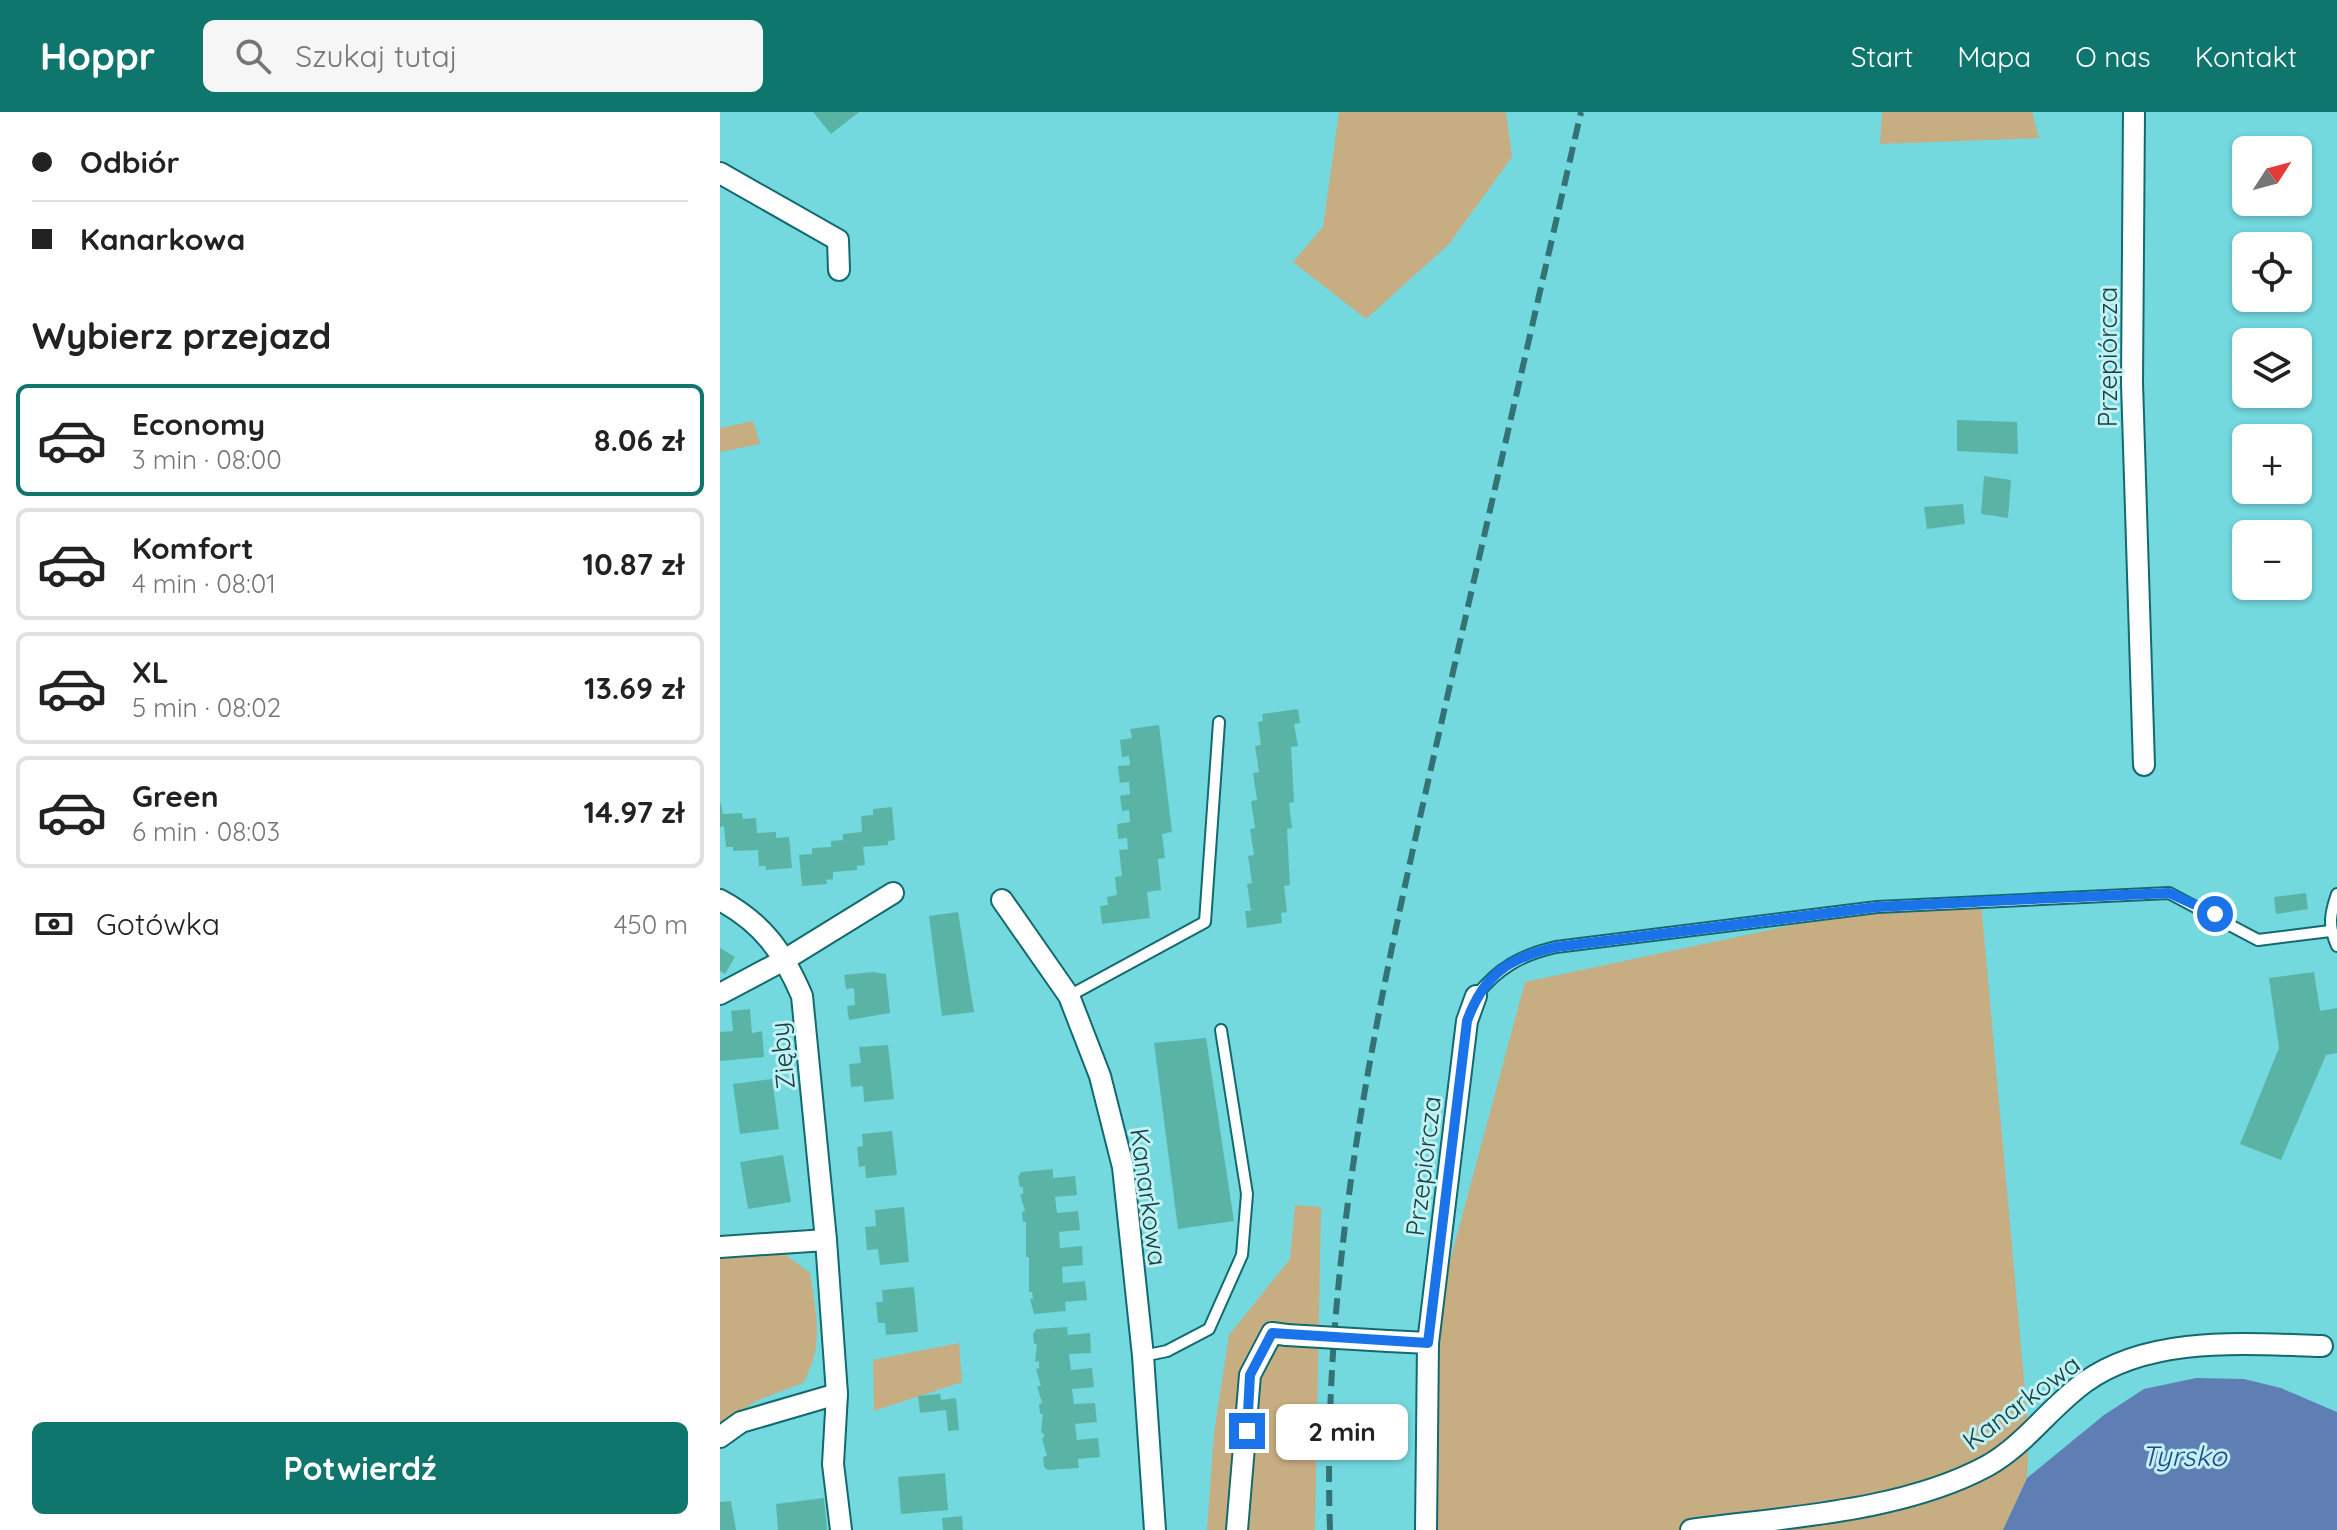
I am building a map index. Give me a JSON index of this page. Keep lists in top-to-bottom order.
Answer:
{
  "streets": {
    "street": ["Przepiórcza", "Zięby", "Kanarkowa"]
  },
  "water": ["Tyrsko"],
  "north": "top right",
  "page": {
    "header": "Hoppr",
    "search": "Szukaj tutaj",
    "nav": [
      "Start",
      "Mapa",
      "O nas",
      "Kontakt"
    ],
    "banner": ["Odbiór", "Kanarkowa"],
    "map_buttons": ["+", "−"],
    "heading": "Wybierz przejazd",
    "list": [
      {
        "name": "Economy",
        "note": "3 min · 08:00",
        "value": "8.06 zł"
      },
      {
        "name": "Komfort",
        "note": "4 min · 08:01",
        "value": "10.87 zł"
      },
      {
        "name": "XL",
        "note": "5 min · 08:02",
        "value": "13.69 zł"
      },
      {
        "name": "Green",
        "note": "6 min · 08:03",
        "value": "14.97 zł"
      }
    ],
    "pay": ["Gotówka", "450 m"],
    "bubble": "2 min",
    "buttons": "Potwierdź"
  }
}
